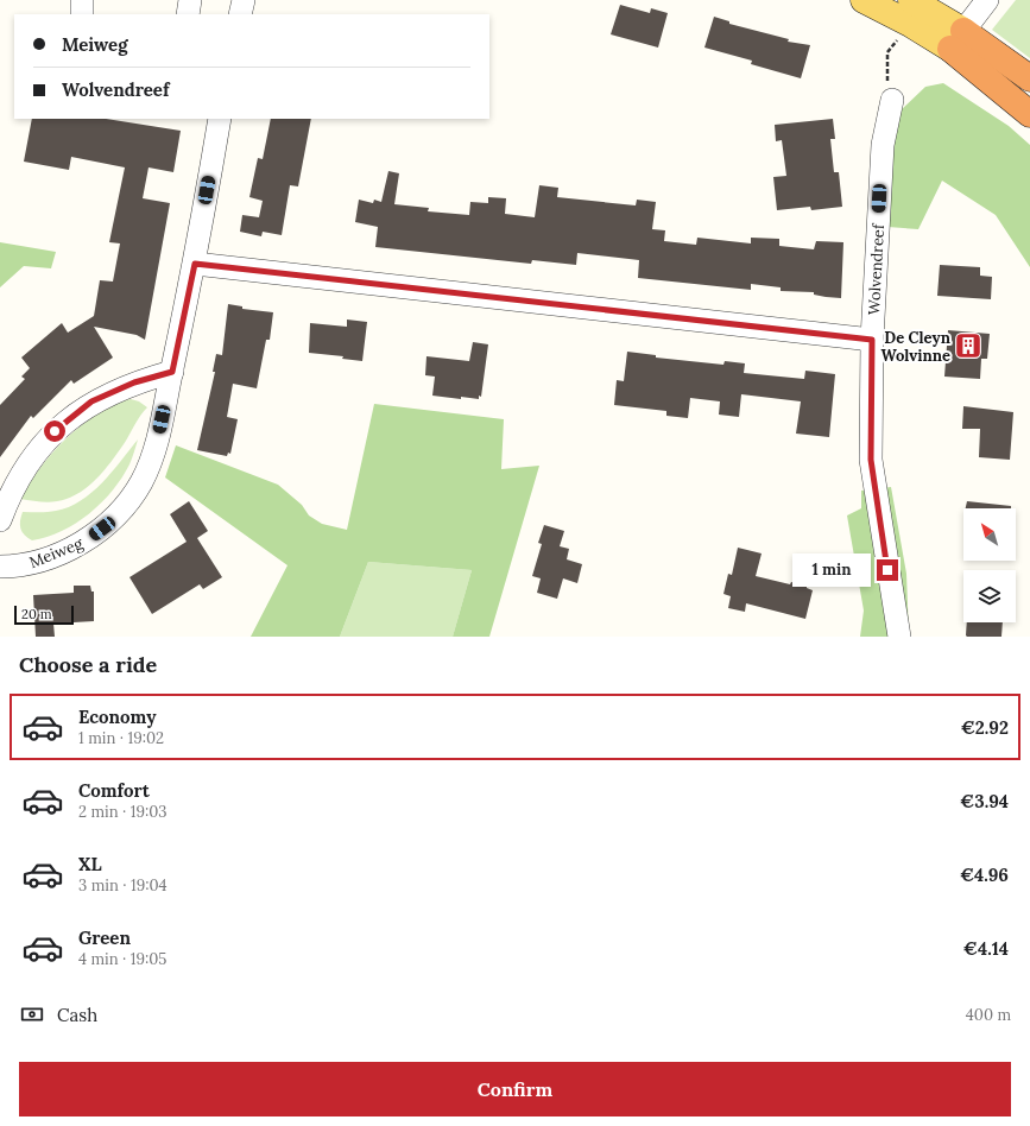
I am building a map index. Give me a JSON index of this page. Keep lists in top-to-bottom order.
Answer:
{
  "streets": {
    "street": ["Wolvendreef", "Meiweg"]
  },
  "places": {
    "building": ["De Cleyn Wolvinne"]
  },
  "scale_bar": "20 m",
  "north": "top left",
  "page": {
    "banner": ["Meiweg", "Wolvendreef"],
    "bubble": "1 min",
    "scale": "20 m",
    "heading": "Choose a ride",
    "list": [
      {
        "name": "Economy",
        "note": "1 min · 19:02",
        "value": "€2.92"
      },
      {
        "name": "Comfort",
        "note": "2 min · 19:03",
        "value": "€3.94"
      },
      {
        "name": "XL",
        "note": "3 min · 19:04",
        "value": "€4.96"
      },
      {
        "name": "Green",
        "note": "4 min · 19:05",
        "value": "€4.14"
      }
    ],
    "pay": ["Cash", "400 m"],
    "buttons": "Confirm"
  }
}
